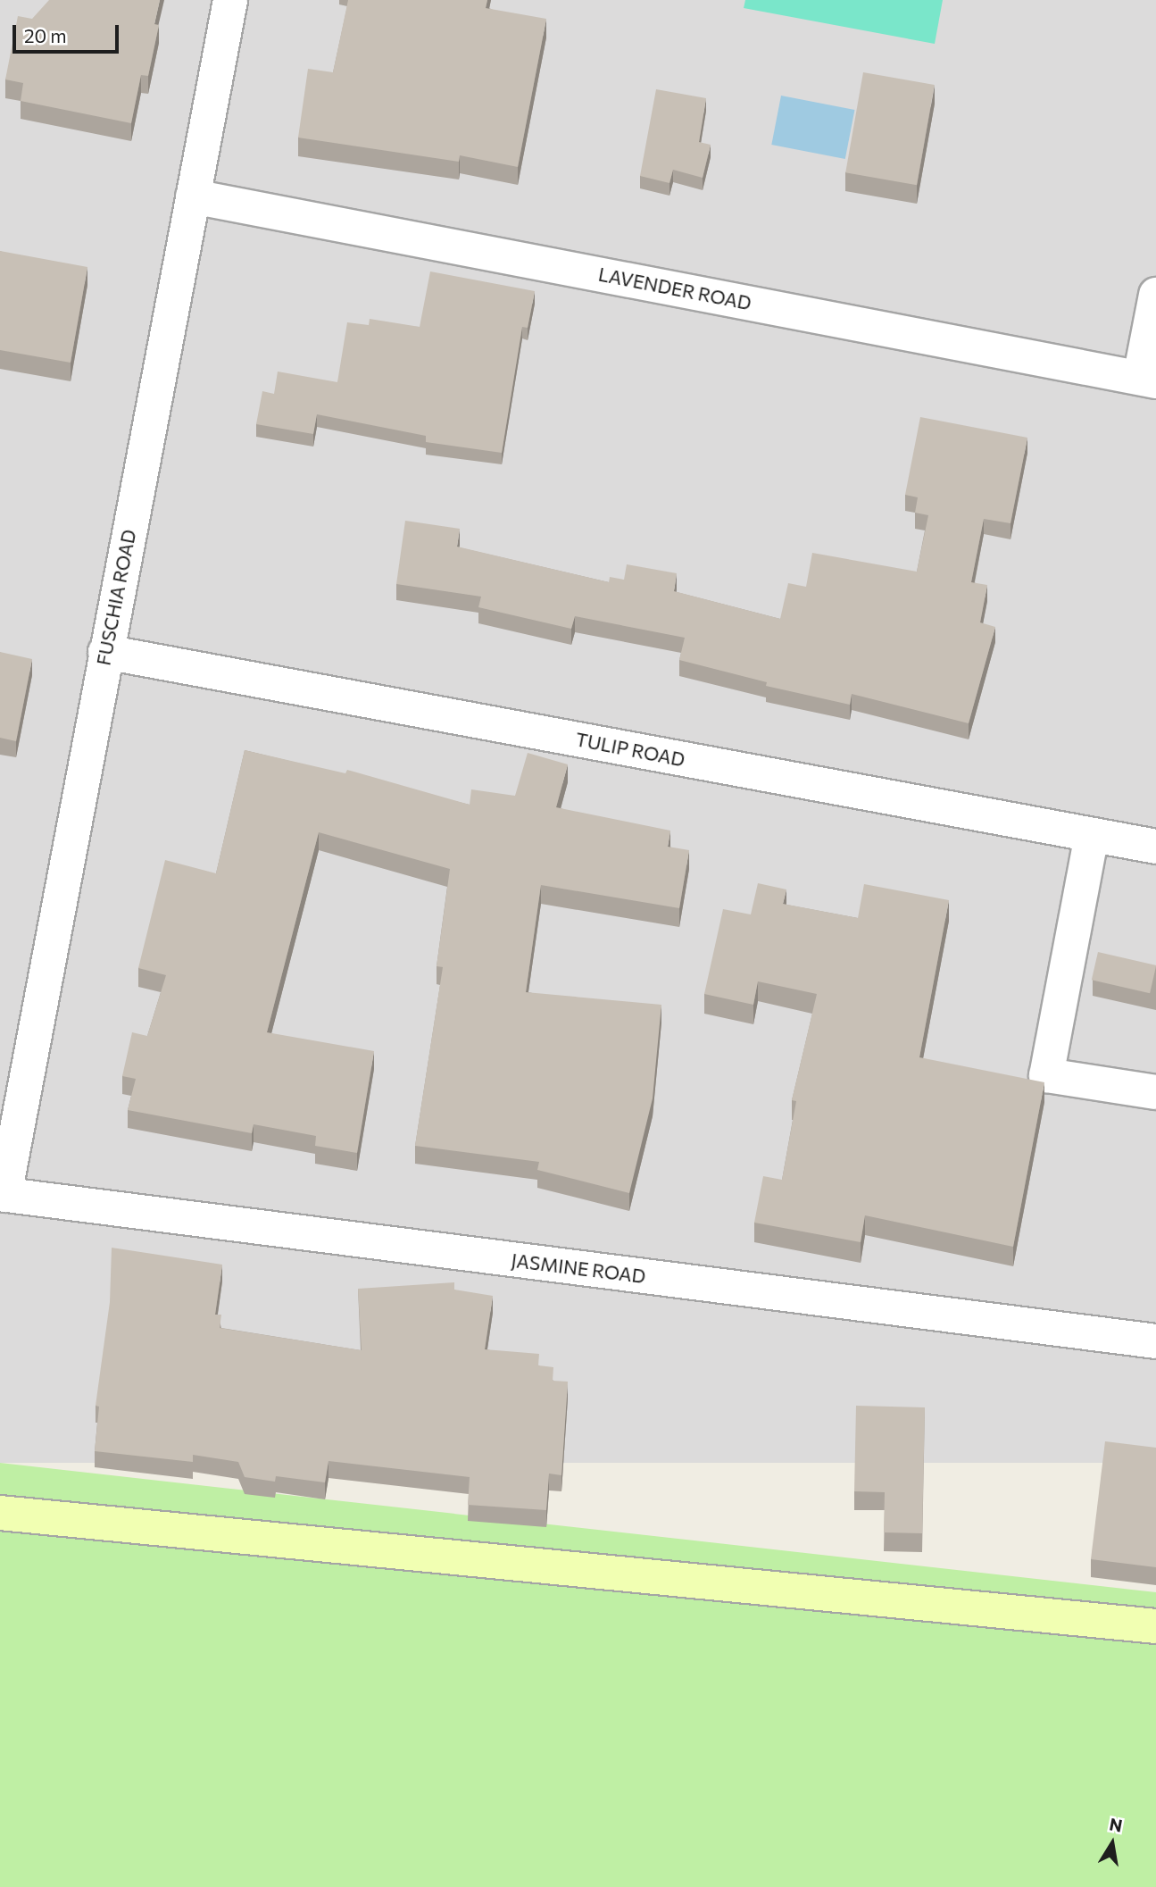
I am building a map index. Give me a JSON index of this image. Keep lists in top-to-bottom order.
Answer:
{
  "streets": {
    "street": [
      "LAVENDER ROAD",
      "FUSCHIA ROAD",
      "TULIP ROAD",
      "JASMINE ROAD"
    ]
  },
  "crossings": [
    ["LAVENDER ROAD", "FUSCHIA ROAD"],
    ["FUSCHIA ROAD", "TULIP ROAD"],
    ["FUSCHIA ROAD", "JASMINE ROAD"]
  ],
  "scale_bar": "20 m",
  "north": "top"
}
